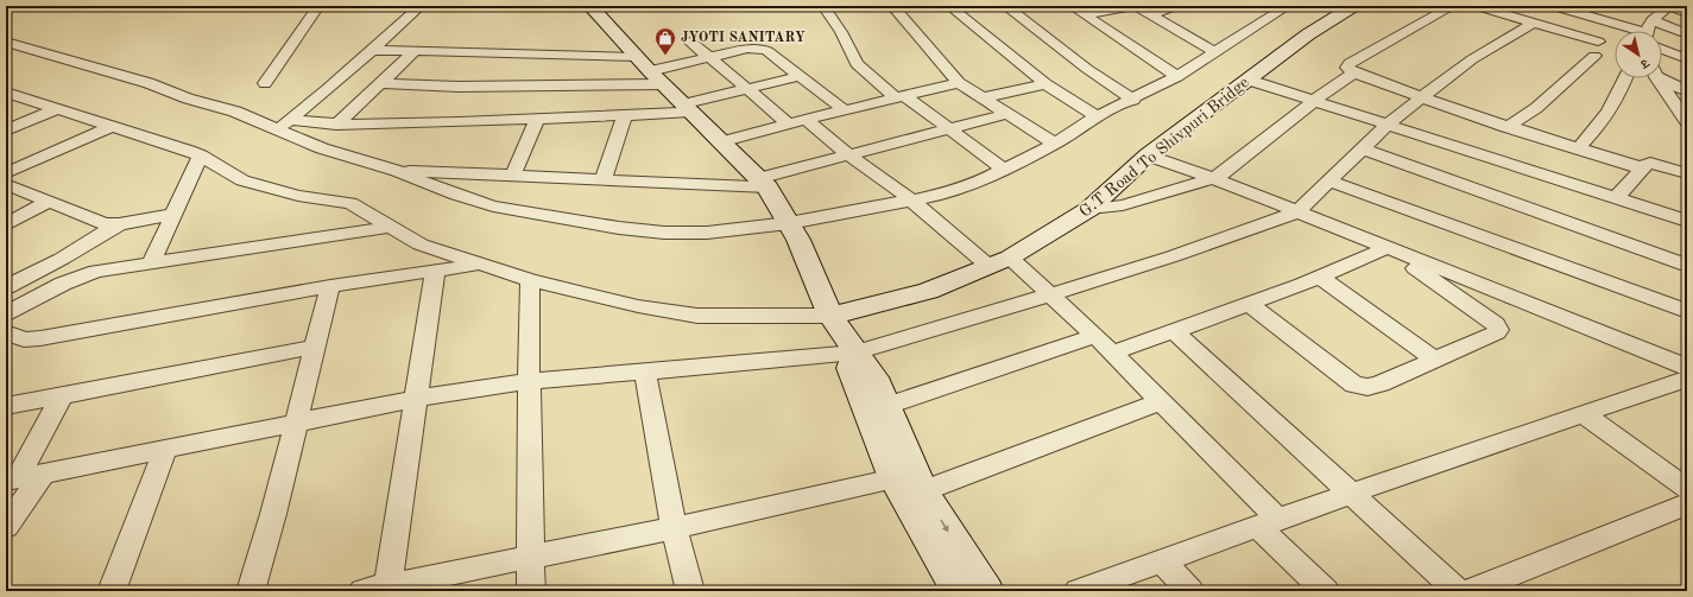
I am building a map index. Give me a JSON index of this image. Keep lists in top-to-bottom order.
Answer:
{
  "streets": {
    "street": ["G.T Road To Shivpuri Bridge"]
  },
  "places": {
    "shop": ["JYOTI SANITARY"]
  },
  "north": "bottom right"
}
